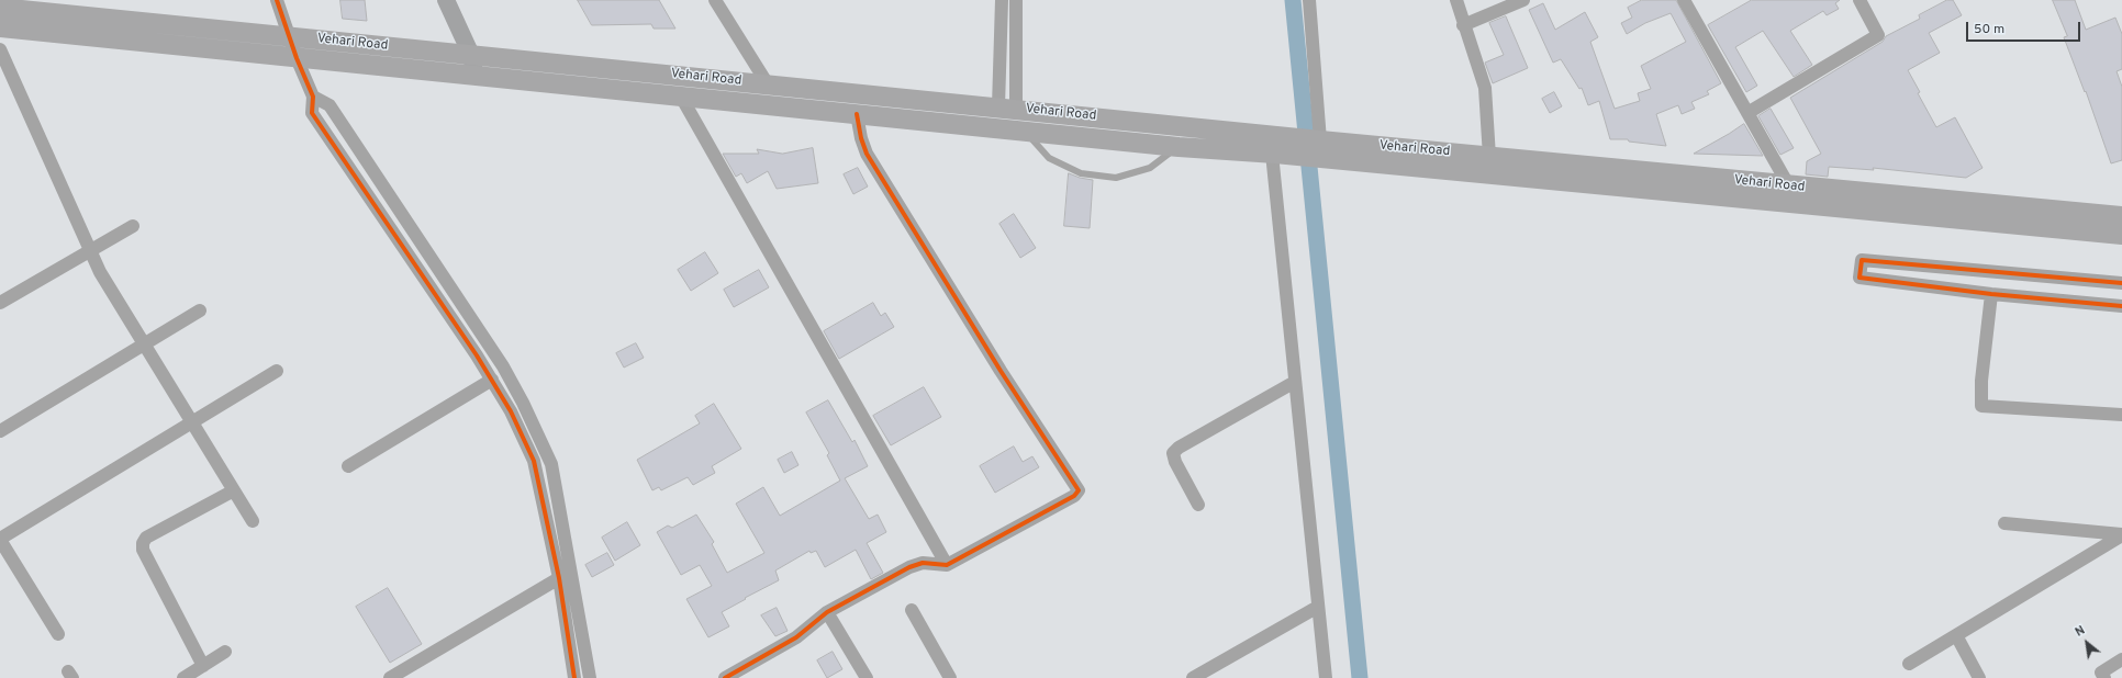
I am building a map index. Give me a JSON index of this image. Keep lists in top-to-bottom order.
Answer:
{
  "streets": {
    "main road": ["Vehari Road"]
  },
  "scale_bar": "50 m",
  "north": "top left"
}
